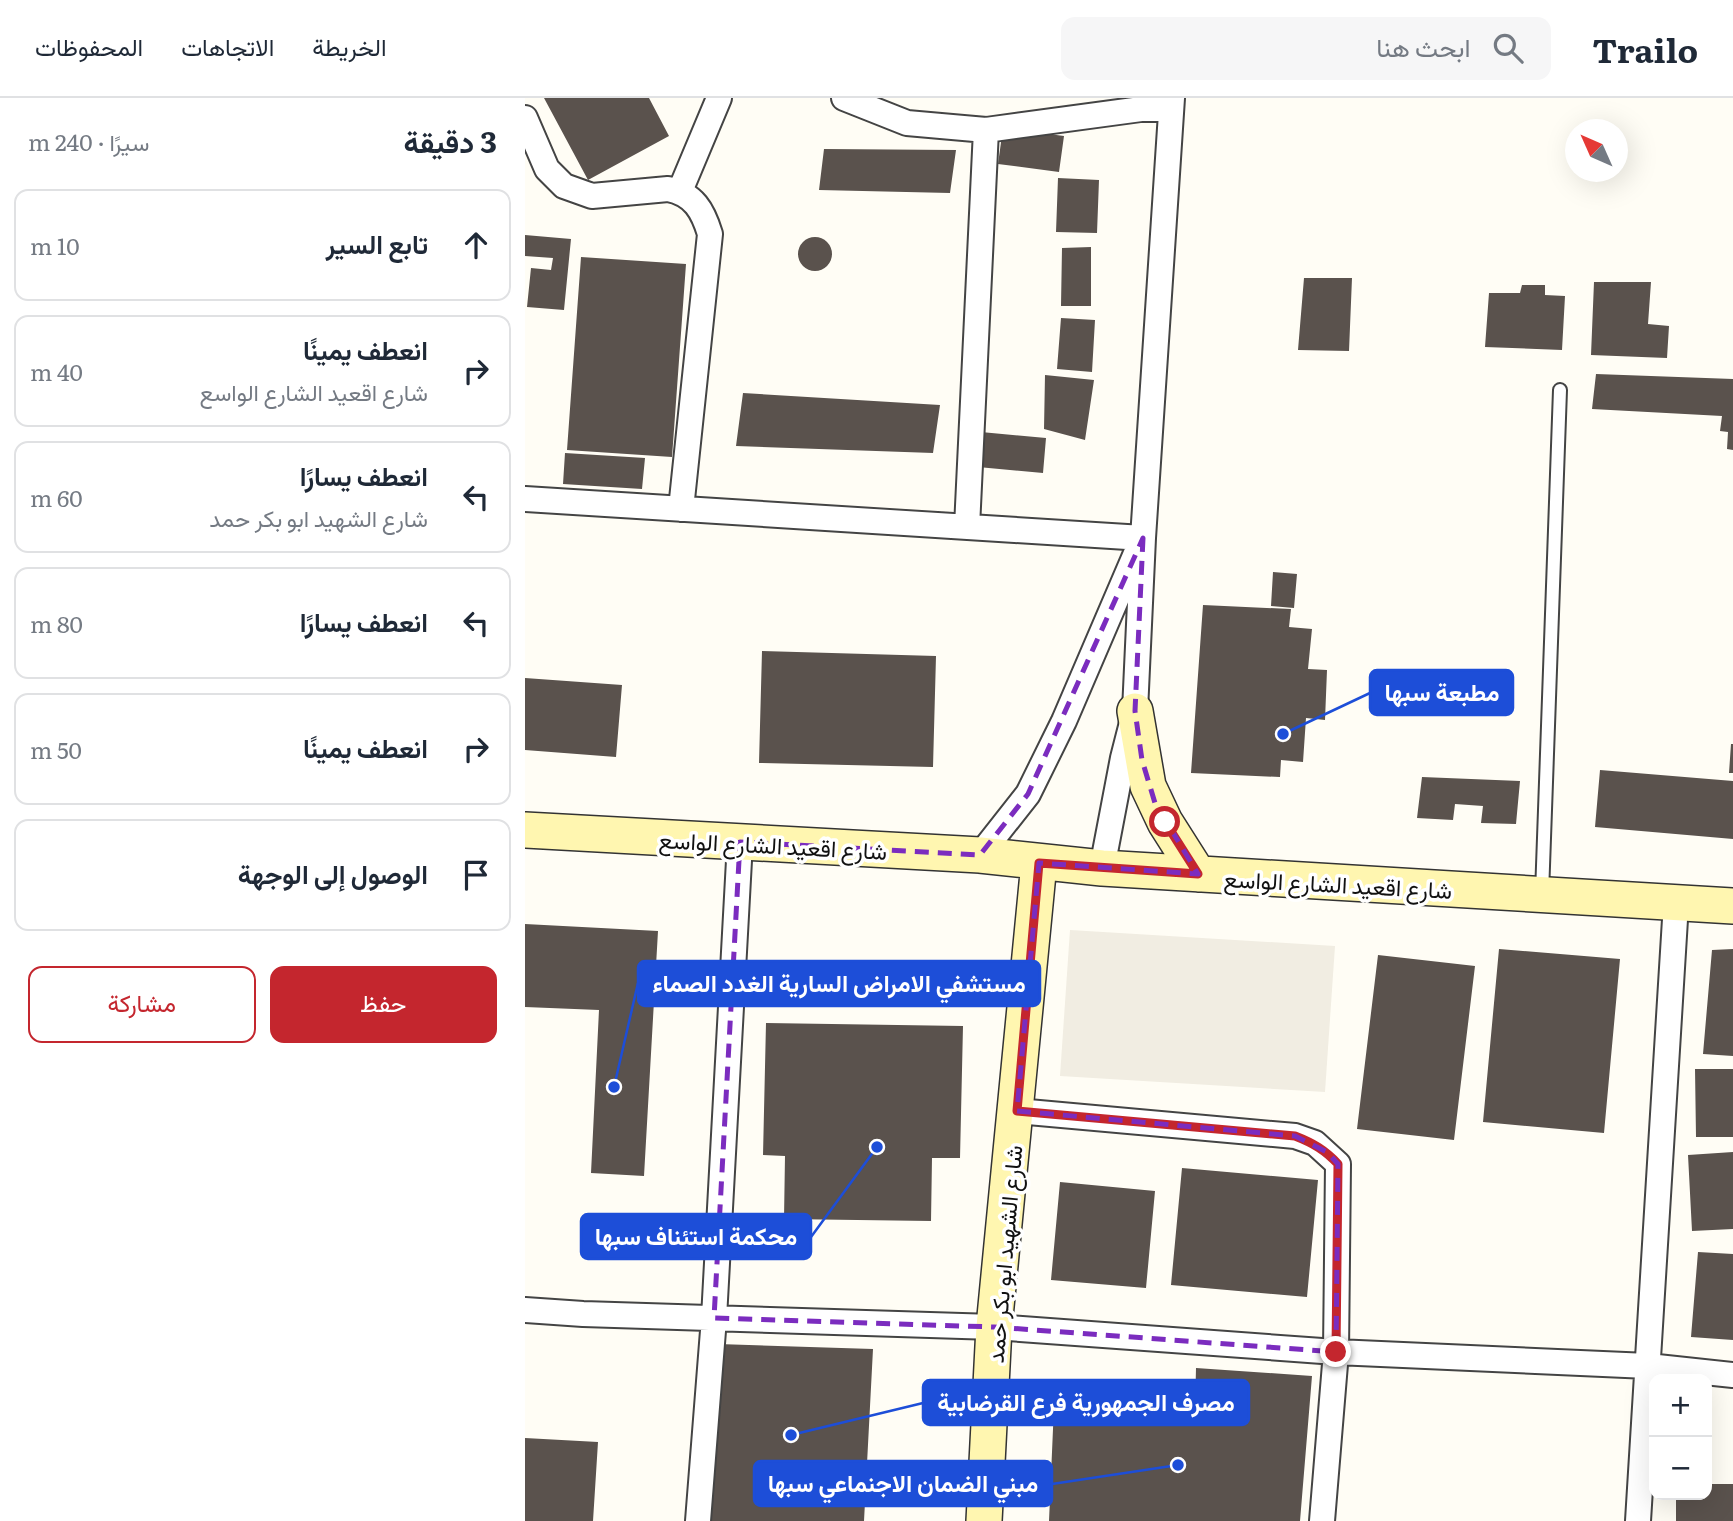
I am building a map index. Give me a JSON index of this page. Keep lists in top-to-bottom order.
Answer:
{
  "streets": {
    "street": ["شارع اقعيد الشارع الواسع", "شارع الشهيد ابو بكر حمد"]
  },
  "crossings": [
    ["شارع اقعيد الشارع الواسع", "شارع الشهيد ابو بكر حمد"]
  ],
  "places": [
    "مطبعة سبها",
    "مستشفي الامراض السارية الغدد الصماء",
    "محكمة استئناف سبها",
    "مصرف الجمهورية فرع القرضابية",
    "مبني الضمان الاجنماعي سبها"
  ],
  "north": "top left",
  "page": {
    "header": "Trailo",
    "search": "ابحث هنا",
    "nav": ["الخريطة", "الاتجاهات", "المحفوظات"],
    "heading": ["3 دقيقة", "سيرًا · 240 m"],
    "list": [
      ["تابع السير", "10 m"],
      ["انعطف يمينًا", "شارع اقعيد الشارع الواسع", "40 m"],
      ["انعطف يسارًا", "شارع الشهيد ابو بكر حمد", "60 m"],
      ["انعطف يسارًا", "80 m"],
      ["انعطف يمينًا", "50 m"],
      "الوصول إلى الوجهة"
    ],
    "buttons": ["حفظ", "مشاركة"],
    "map_buttons": ["+", "−"]
  }
}
